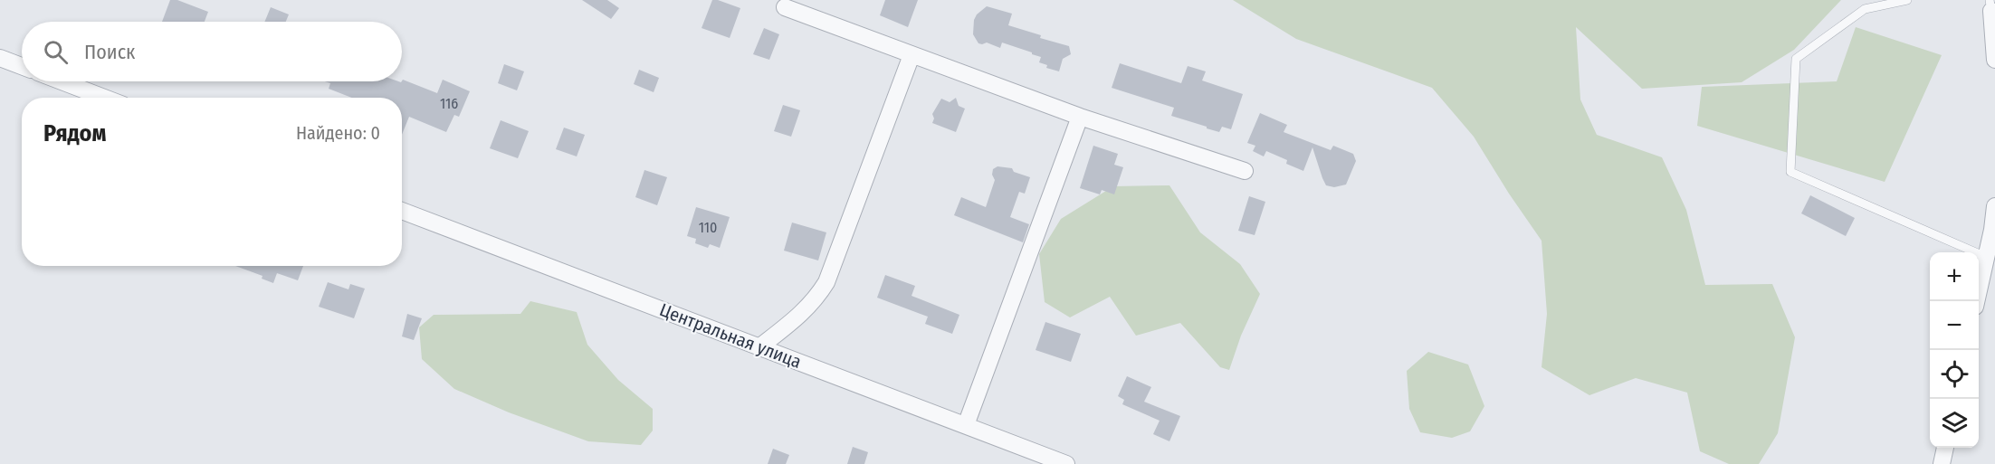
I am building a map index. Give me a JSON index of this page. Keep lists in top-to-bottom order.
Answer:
{
  "streets": {
    "street": ["Центральная улица"]
  },
  "house_numbers": ["116", "110"],
  "page": {
    "search": "Поиск",
    "heading": ["Рядом", "Найдено: 0"],
    "map_buttons": ["+", "−"]
  }
}
